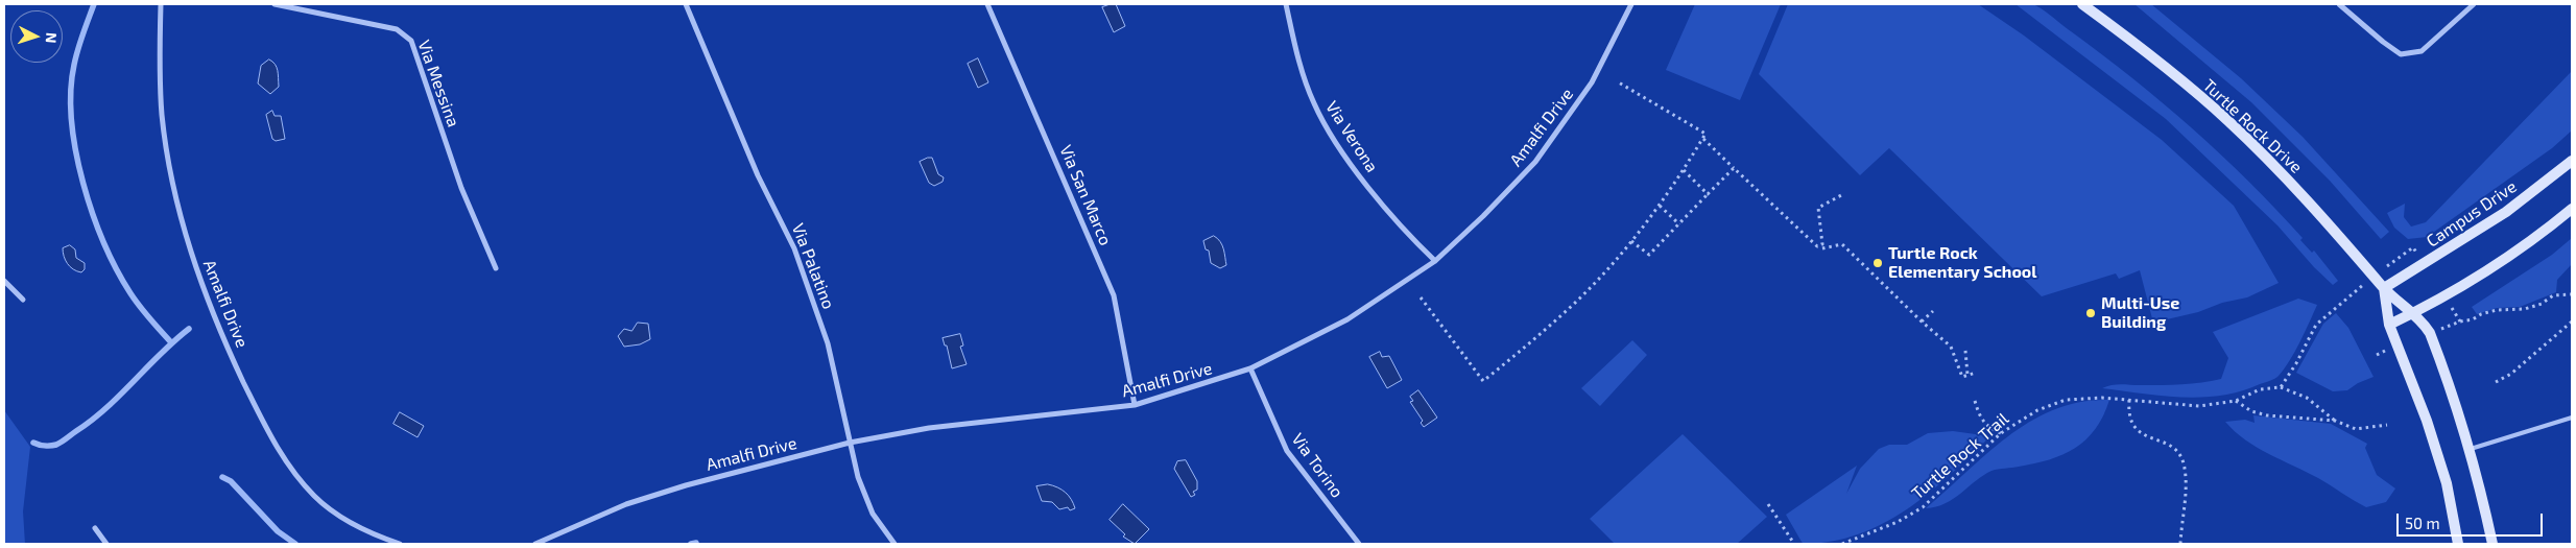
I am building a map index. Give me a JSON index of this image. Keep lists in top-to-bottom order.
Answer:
{
  "streets": {
    "street": [
      "Via Messina",
      "Turtle Rock Drive",
      "Amalfi Drive",
      "Via Verona",
      "Via San Marco",
      "Campus Drive",
      "Via Palatino",
      "Via Torino"
    ],
    "path": ["Turtle Rock Trail"]
  },
  "crossings": [
    ["Turtle Rock Drive", "Campus Drive"],
    ["Amalfi Drive", "Via Verona"],
    ["Amalfi Drive", "Via San Marco"],
    ["Amalfi Drive", "Via Palatino"],
    ["Amalfi Drive", "Via Torino"]
  ],
  "places": ["Turtle Rock Elementary School", "Multi-Use Building"],
  "scale_bar": "50 m",
  "north": "right"
}
